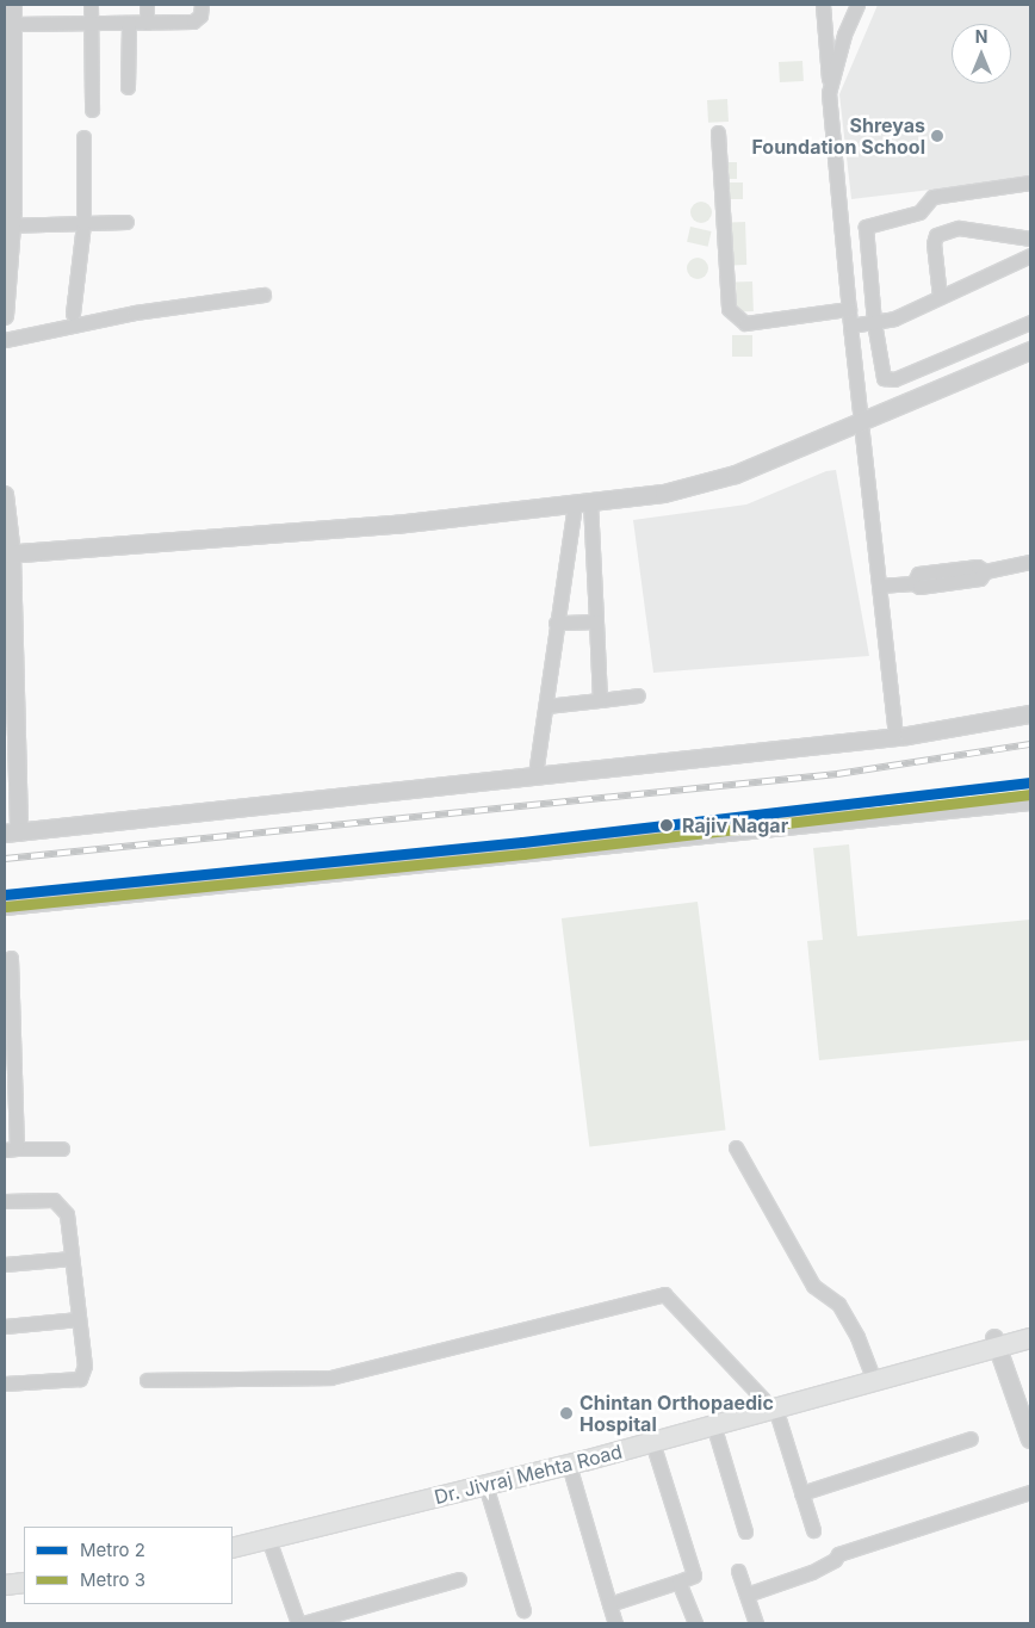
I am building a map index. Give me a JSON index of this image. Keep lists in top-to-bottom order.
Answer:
{
  "streets": {
    "main road": ["Dr. Jivraj Mehta Road"]
  },
  "places": ["Shreyas Foundation School", "Rajiv Nagar", "Chintan Orthopaedic Hospital"],
  "lines": ["metro line 2", "metro line 3"],
  "legend": ["Metro 2", "Metro 3"],
  "north": "top"
}
